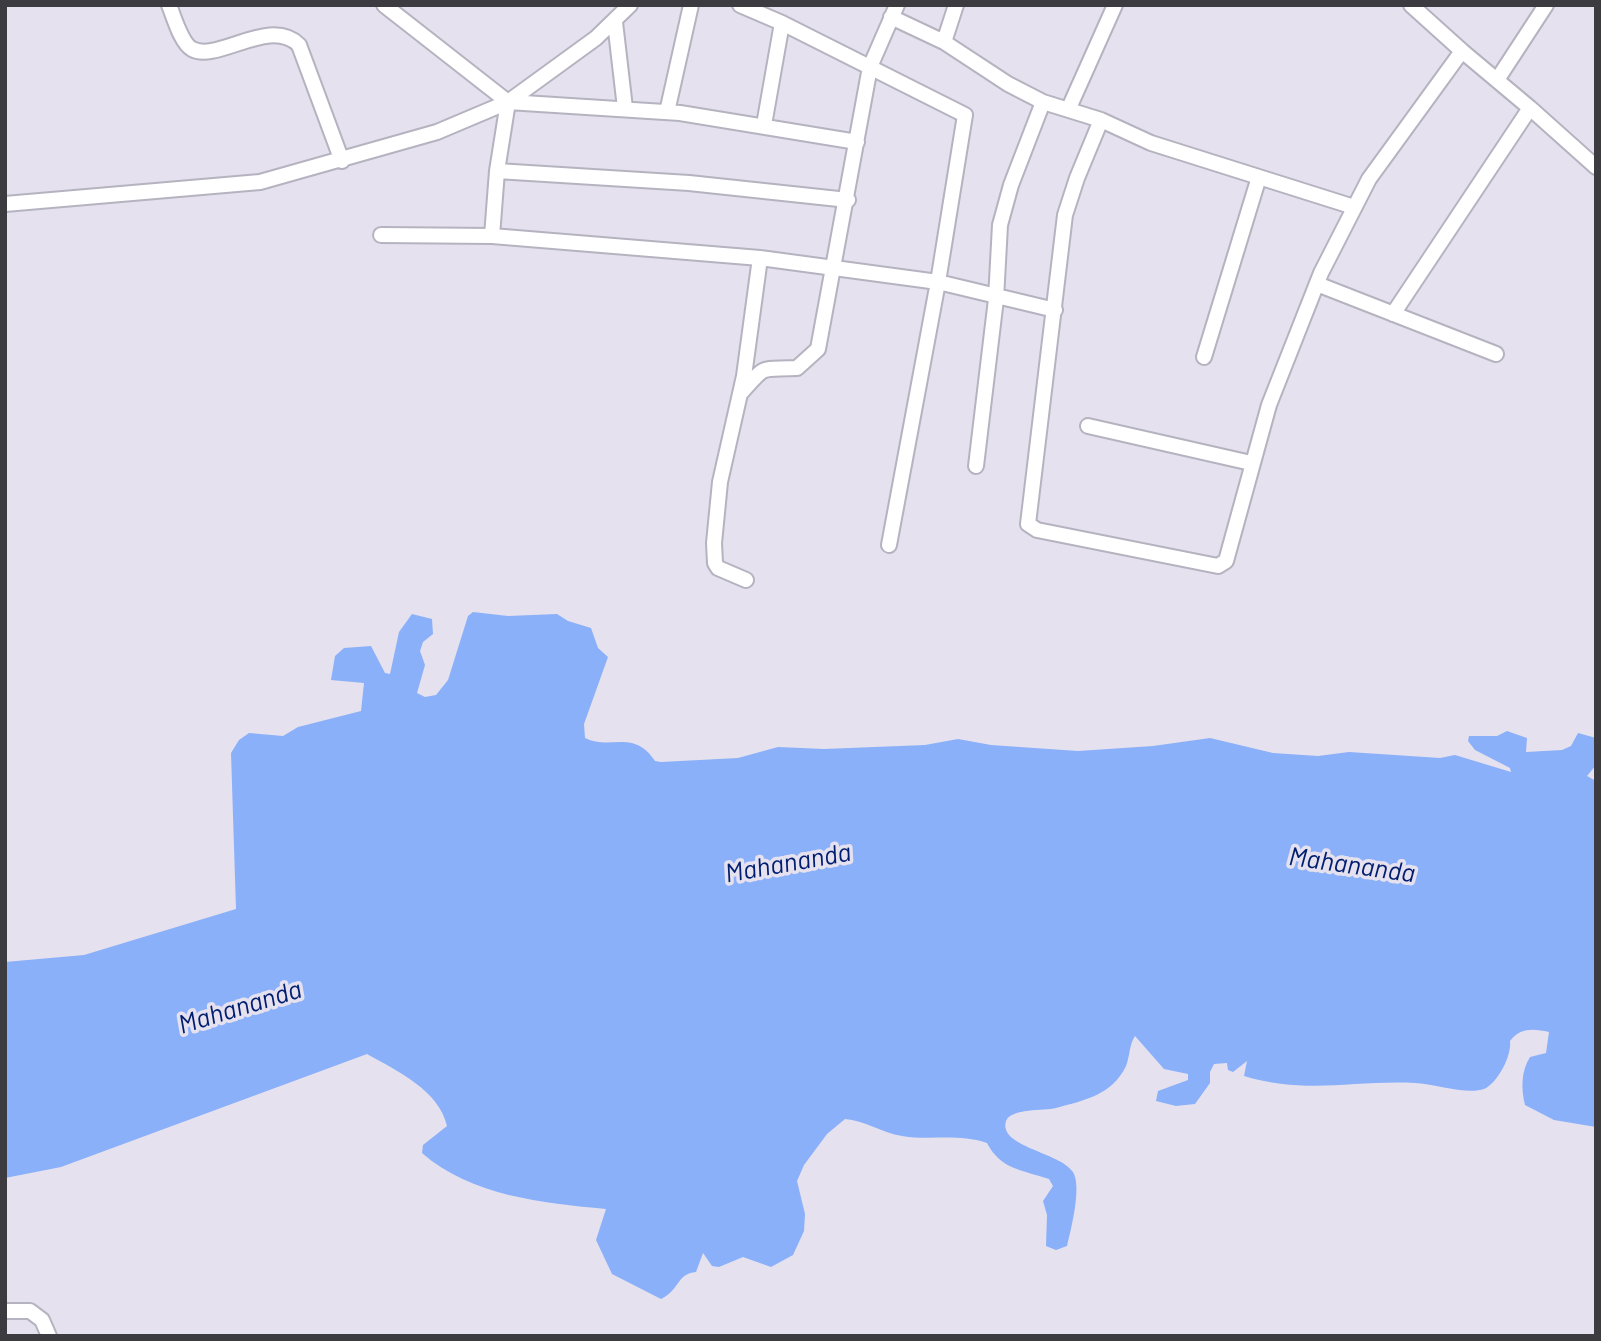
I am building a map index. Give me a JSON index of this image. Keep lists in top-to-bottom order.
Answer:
{
  "water": ["Mahananda"]
}
